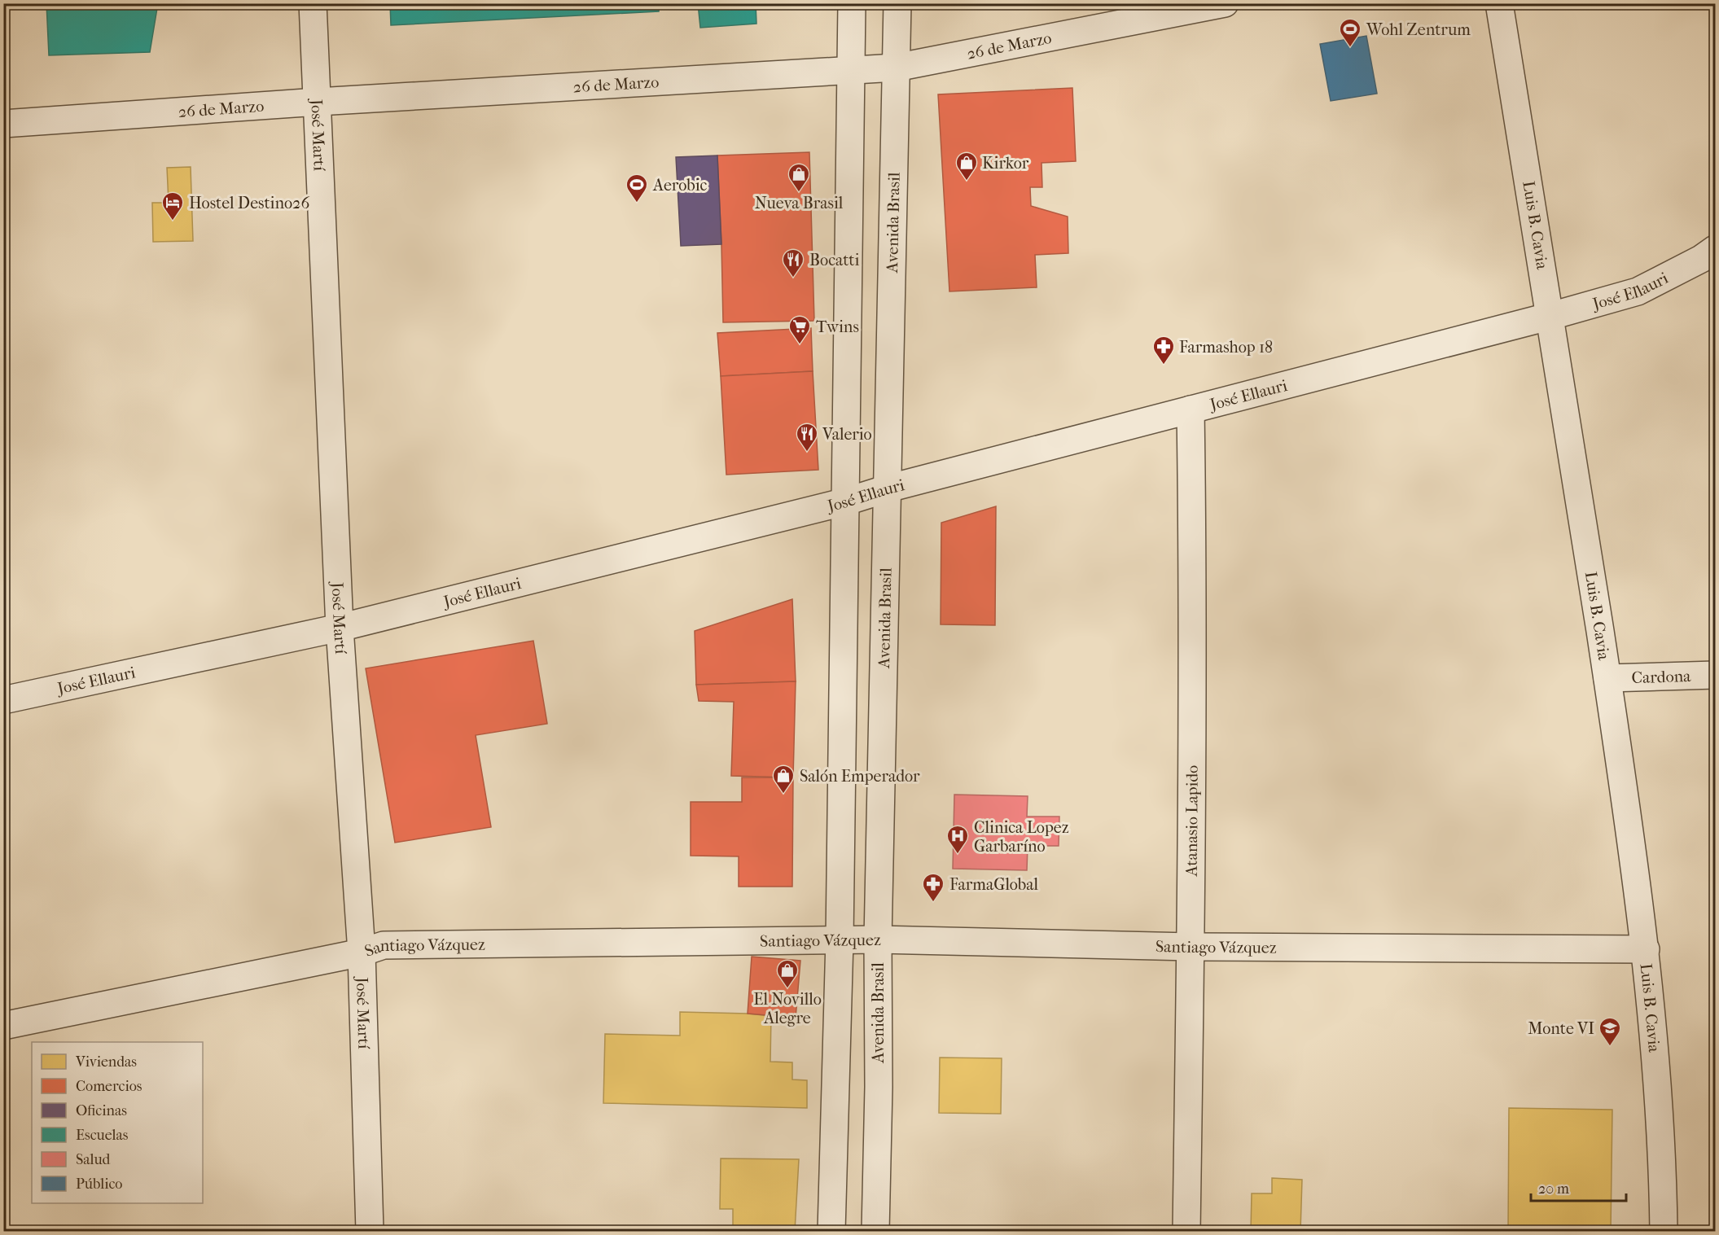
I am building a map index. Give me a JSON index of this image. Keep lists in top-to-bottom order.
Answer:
{
  "streets": {
    "street": [
      "26 de Marzo",
      "José Martí",
      "Avenida Brasil",
      "Luis B. Cavia",
      "José Ellauri",
      "Cardona",
      "Atanasio Lapido",
      "Santiago Vázquez"
    ]
  },
  "crossings": [
    ["26 de Marzo", "José Martí"],
    ["26 de Marzo", "Avenida Brasil"],
    ["José Martí", "José Ellauri"],
    ["José Martí", "Santiago Vázquez"],
    ["Avenida Brasil", "José Ellauri"],
    ["Avenida Brasil", "Santiago Vázquez"],
    ["Luis B. Cavia", "José Ellauri"],
    ["Luis B. Cavia", "Cardona"],
    ["Luis B. Cavia", "Santiago Vázquez"],
    ["José Ellauri", "Atanasio Lapido"],
    ["Atanasio Lapido", "Santiago Vázquez"]
  ],
  "places": {
    "sports": ["Wohl Zentrum", "Aerobic"],
    "shop": [
      "Kirkor",
      "Nueva Brasil",
      "Salón Emperador",
      "El Novillo Alegre"
    ],
    "hotel": ["Hostel Destino26"],
    "restaurant": ["Bocatti", "Valerio"],
    "supermarket": ["Twins"],
    "pharmacy": ["Farmashop 18", "FarmaGlobal"],
    "hospital": ["Clinica Lopez Garbaríno"],
    "school or university": ["Monte VI"]
  },
  "legend": [
    "Viviendas",
    "Comercios",
    "Oficinas",
    "Escuelas",
    "Salud",
    "Público"
  ],
  "scale_bar": "20 m"
}
